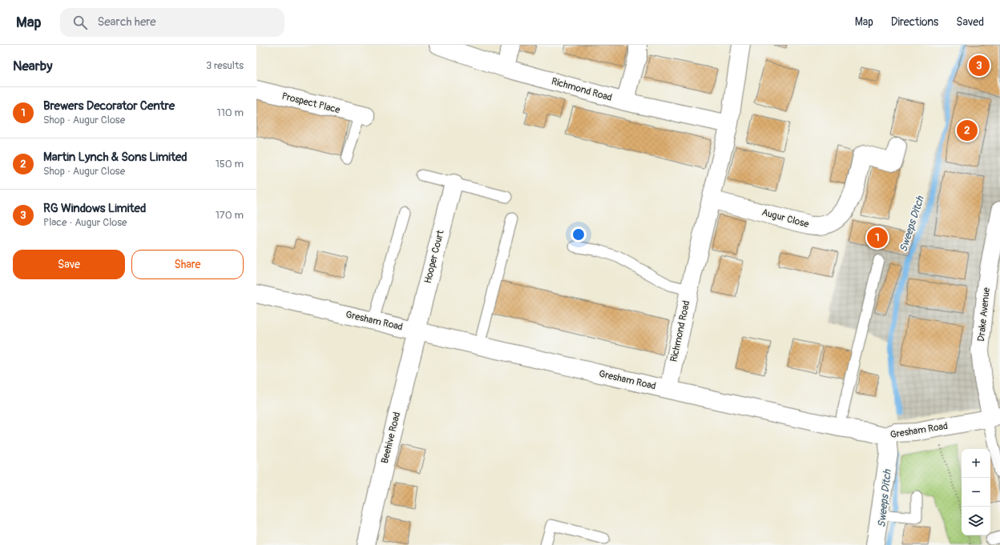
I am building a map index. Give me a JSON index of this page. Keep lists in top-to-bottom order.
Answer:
{
  "streets": {
    "street": [
      "Richmond Road",
      "Prospect Place",
      "Augur Close",
      "Hooper Court",
      "Drake Avenue",
      "Gresham Road",
      "Beehive Road"
    ]
  },
  "crossings": [
    ["Richmond Road", "Augur Close"],
    ["Richmond Road", "Gresham Road"],
    ["Hooper Court", "Gresham Road"],
    ["Hooper Court", "Beehive Road"],
    ["Drake Avenue", "Gresham Road"],
    ["Gresham Road", "Beehive Road"]
  ],
  "water": ["Sweeps Ditch"],
  "page": {
    "header": "Map",
    "search": "Search here",
    "nav": ["Map", "Directions", "Saved"],
    "heading": ["Nearby", "3 results"],
    "pins": ["3", "2", "1"],
    "list": [
      {
        "mark": "1",
        "name": "Brewers Decorator Centre",
        "note": "Shop · Augur Close",
        "value": "110 m"
      },
      {
        "mark": "2",
        "name": "Martin Lynch & Sons Limited",
        "note": "Shop · Augur Close",
        "value": "150 m"
      },
      {
        "mark": "3",
        "name": "RG Windows Limited",
        "note": "Place · Augur Close",
        "value": "170 m"
      }
    ],
    "buttons": ["Save", "Share"],
    "map_buttons": ["+", "−"]
  }
}
